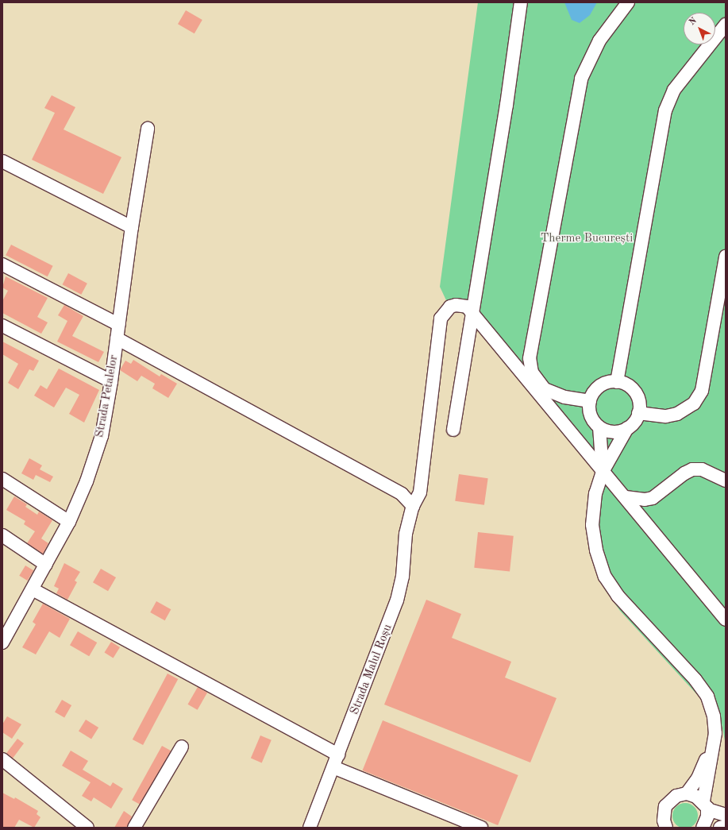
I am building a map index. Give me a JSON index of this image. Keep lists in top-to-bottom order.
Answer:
{
  "streets": {
    "street": ["Strada Petalelor", "Strada Malul Roșu"]
  },
  "parks": ["Therme București"],
  "north": "top left"
}
